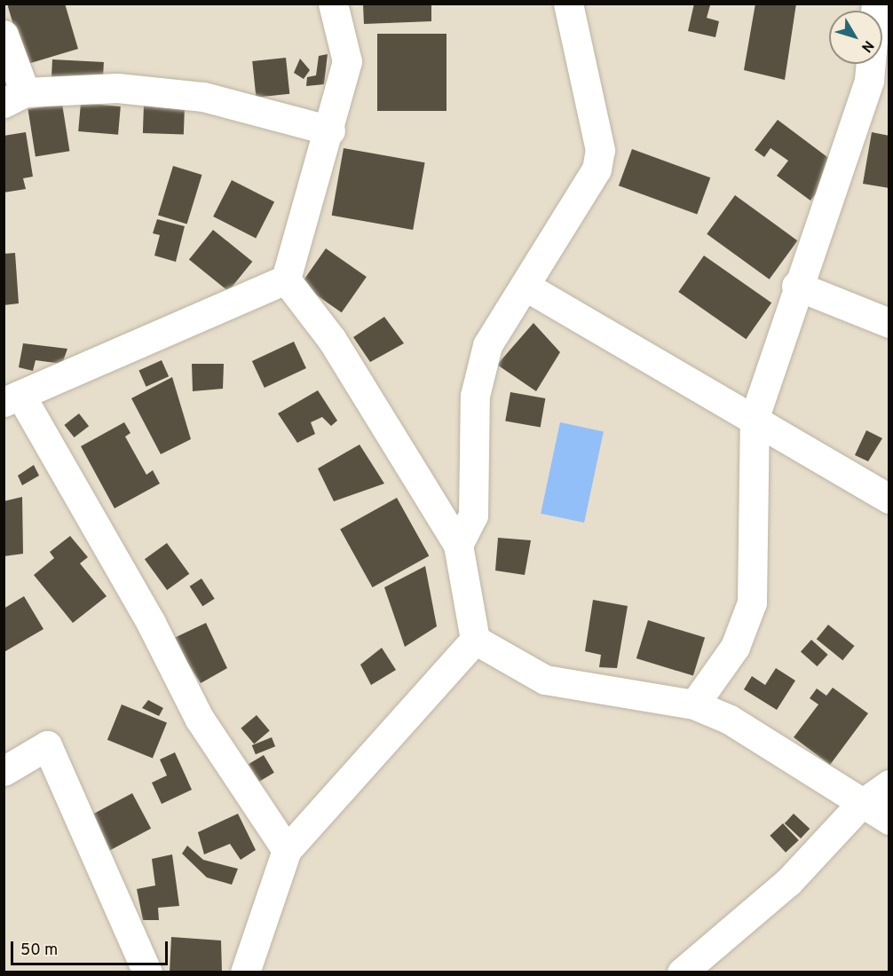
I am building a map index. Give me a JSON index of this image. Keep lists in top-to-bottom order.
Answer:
{
  "scale_bar": "50 m",
  "north": "bottom right"
}
